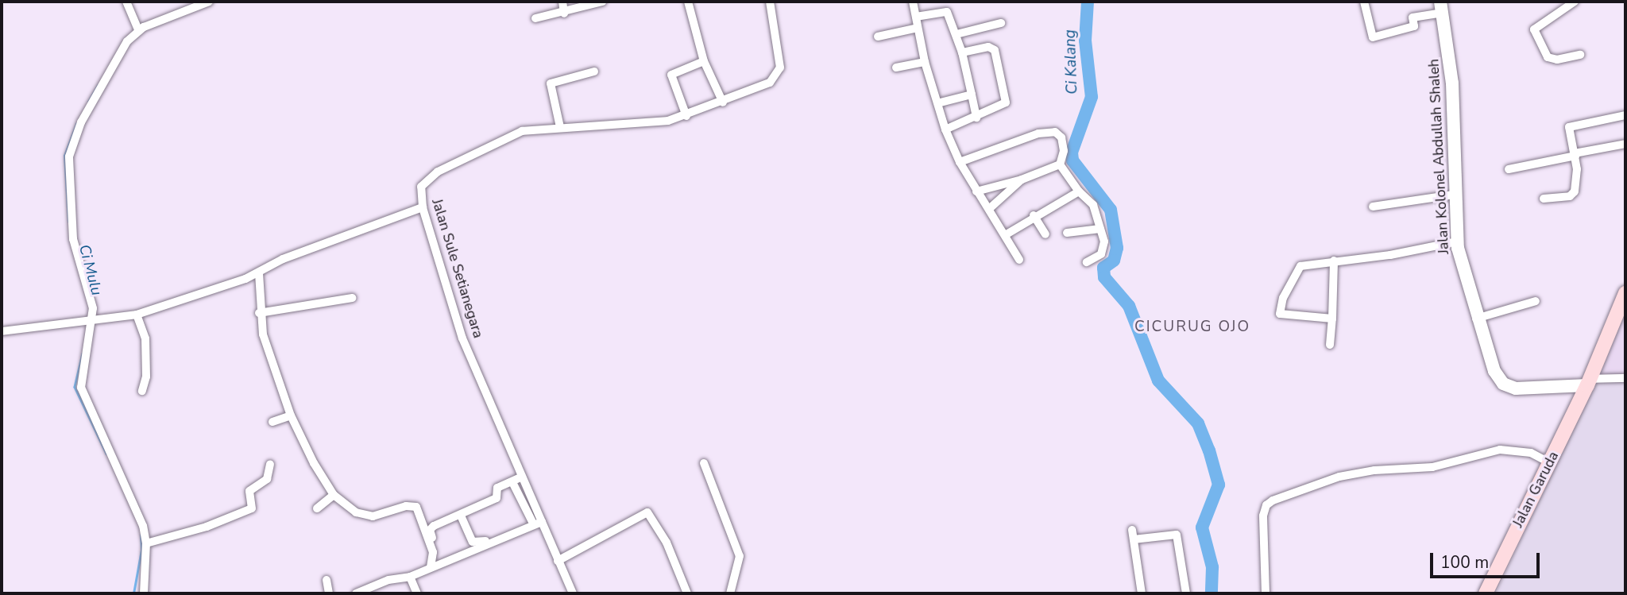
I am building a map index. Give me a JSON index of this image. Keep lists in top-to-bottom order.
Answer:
{
  "streets": {
    "main road": ["Jalan Kolonel Abdullah Shaleh", "Jalan Garuda"],
    "street": ["Jalan Sule Setianegara"]
  },
  "crossings": [
    ["Jalan Kolonel Abdullah Shaleh", "Jalan Garuda"]
  ],
  "districts": ["CICURUG OJO"],
  "water": ["Ci Kalang", "Ci Mulu"],
  "scale_bar": "100 m"
}
